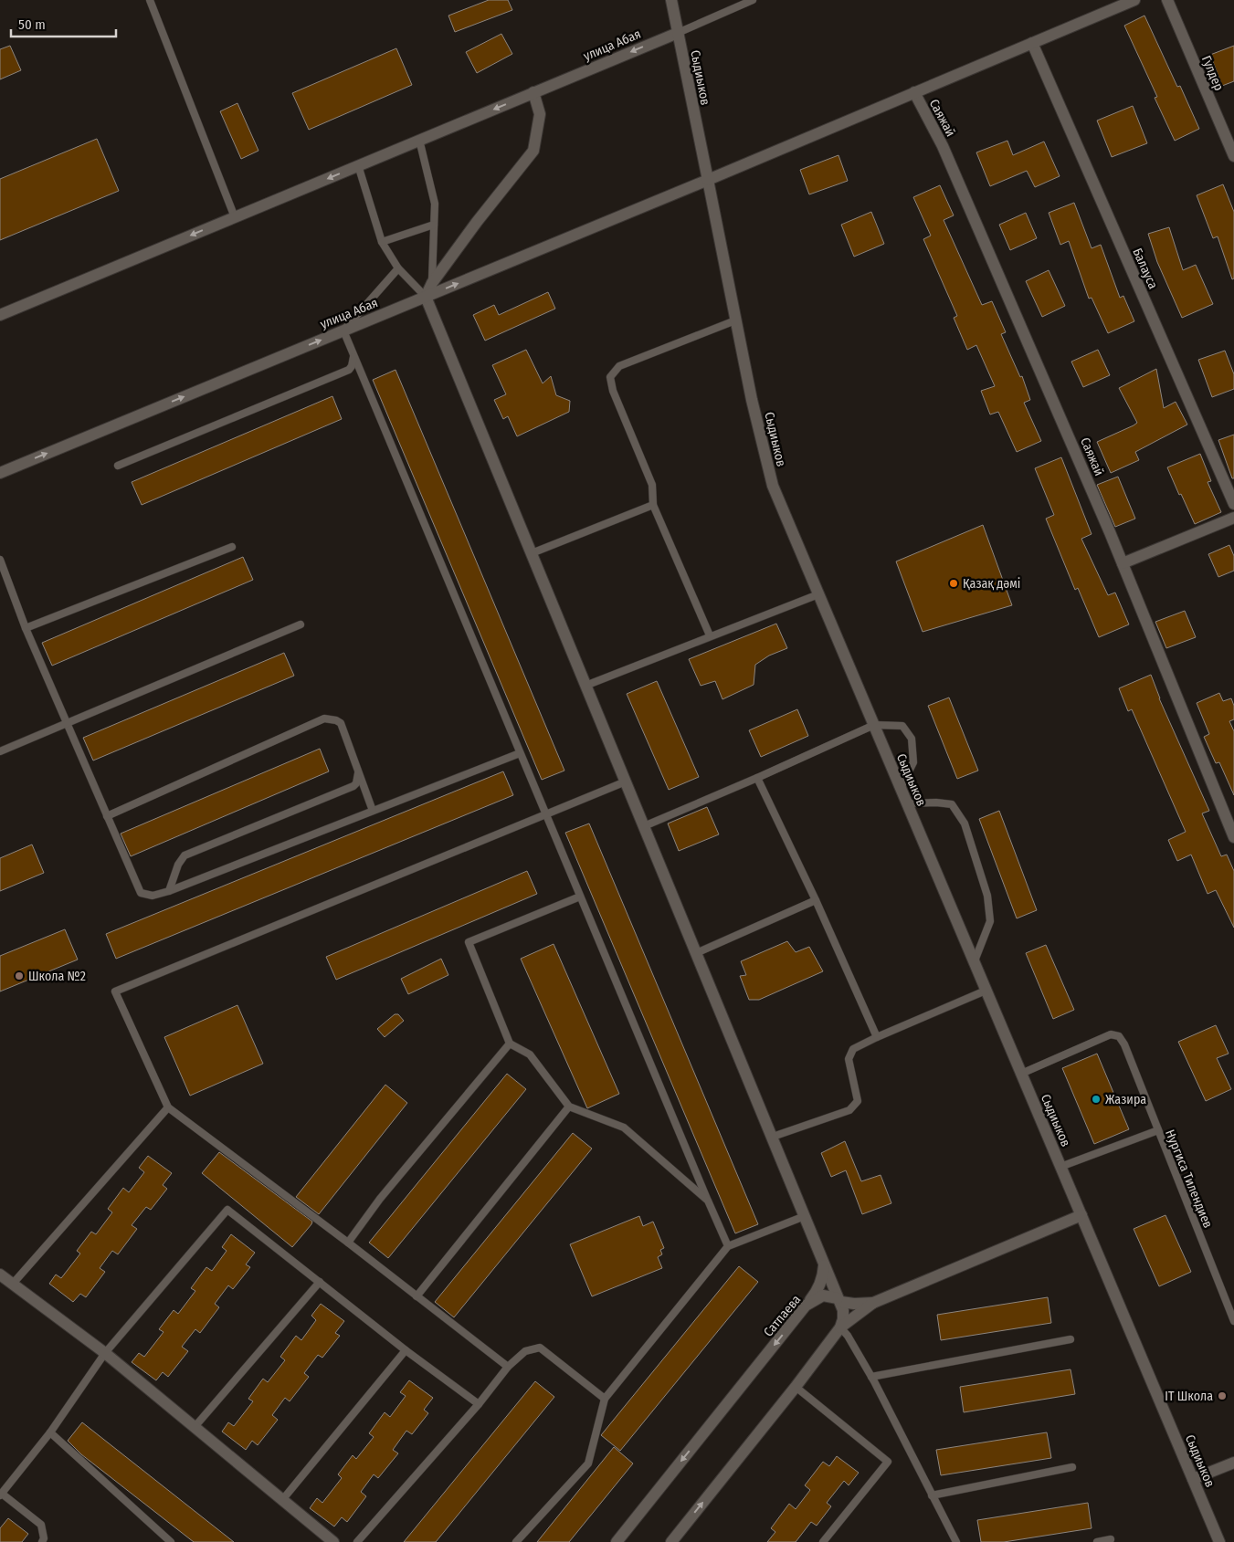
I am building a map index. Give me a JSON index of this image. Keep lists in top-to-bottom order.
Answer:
{
  "streets": {
    "street": [
      "улица Абая",
      "Гулдер",
      "Сыдиыков",
      "Саяжай",
      "Балауса",
      "Сатпаева"
    ],
    "lane": ["Нургиса Тилендиев"]
  },
  "crossings": [
    ["улица Абая", "Сыдиыков"],
    ["улица Абая", "Саяжай"],
    ["улица Абая", "Балауса"],
    ["Сыдиыков", "Нургиса Тилендиев"]
  ],
  "places": [
    "Қазақ дәмі",
    "Школа №2",
    "Жазира",
    "IT Школа"
  ],
  "scale_bar": "50 m"
}
